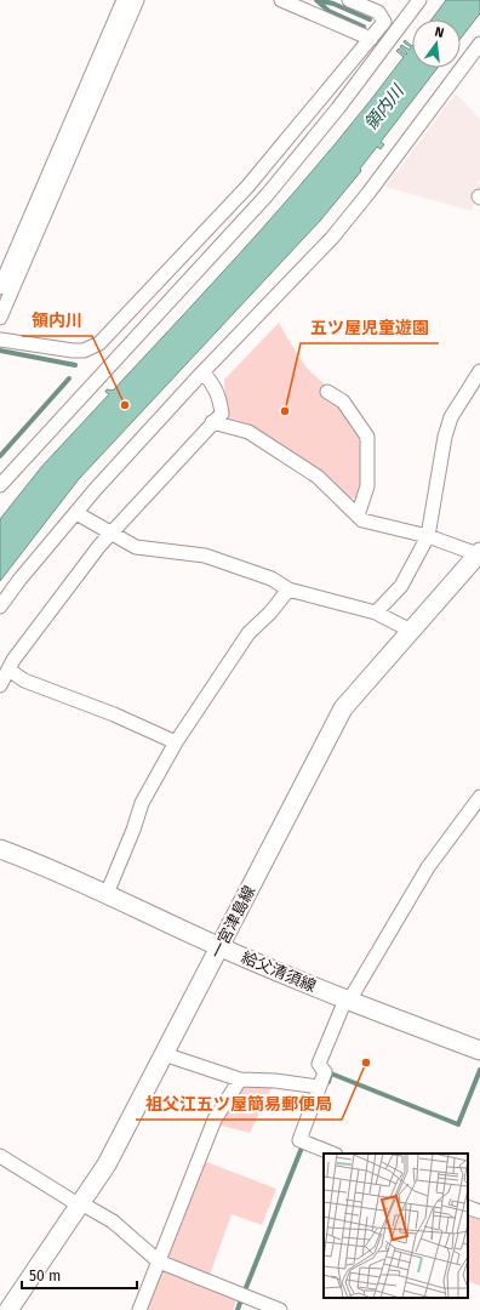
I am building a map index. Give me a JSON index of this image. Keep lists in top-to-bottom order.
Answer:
{
  "streets": {
    "main road": ["一宮津島線", "給父清須線"]
  },
  "crossings": [
    ["一宮津島線", "給父清須線"]
  ],
  "water": ["領内川"],
  "places": ["領内川", "五ツ屋児童遊園", "祖父江五ツ屋簡易郵便局"],
  "scale_bar": "50 m",
  "north": "top"
}
